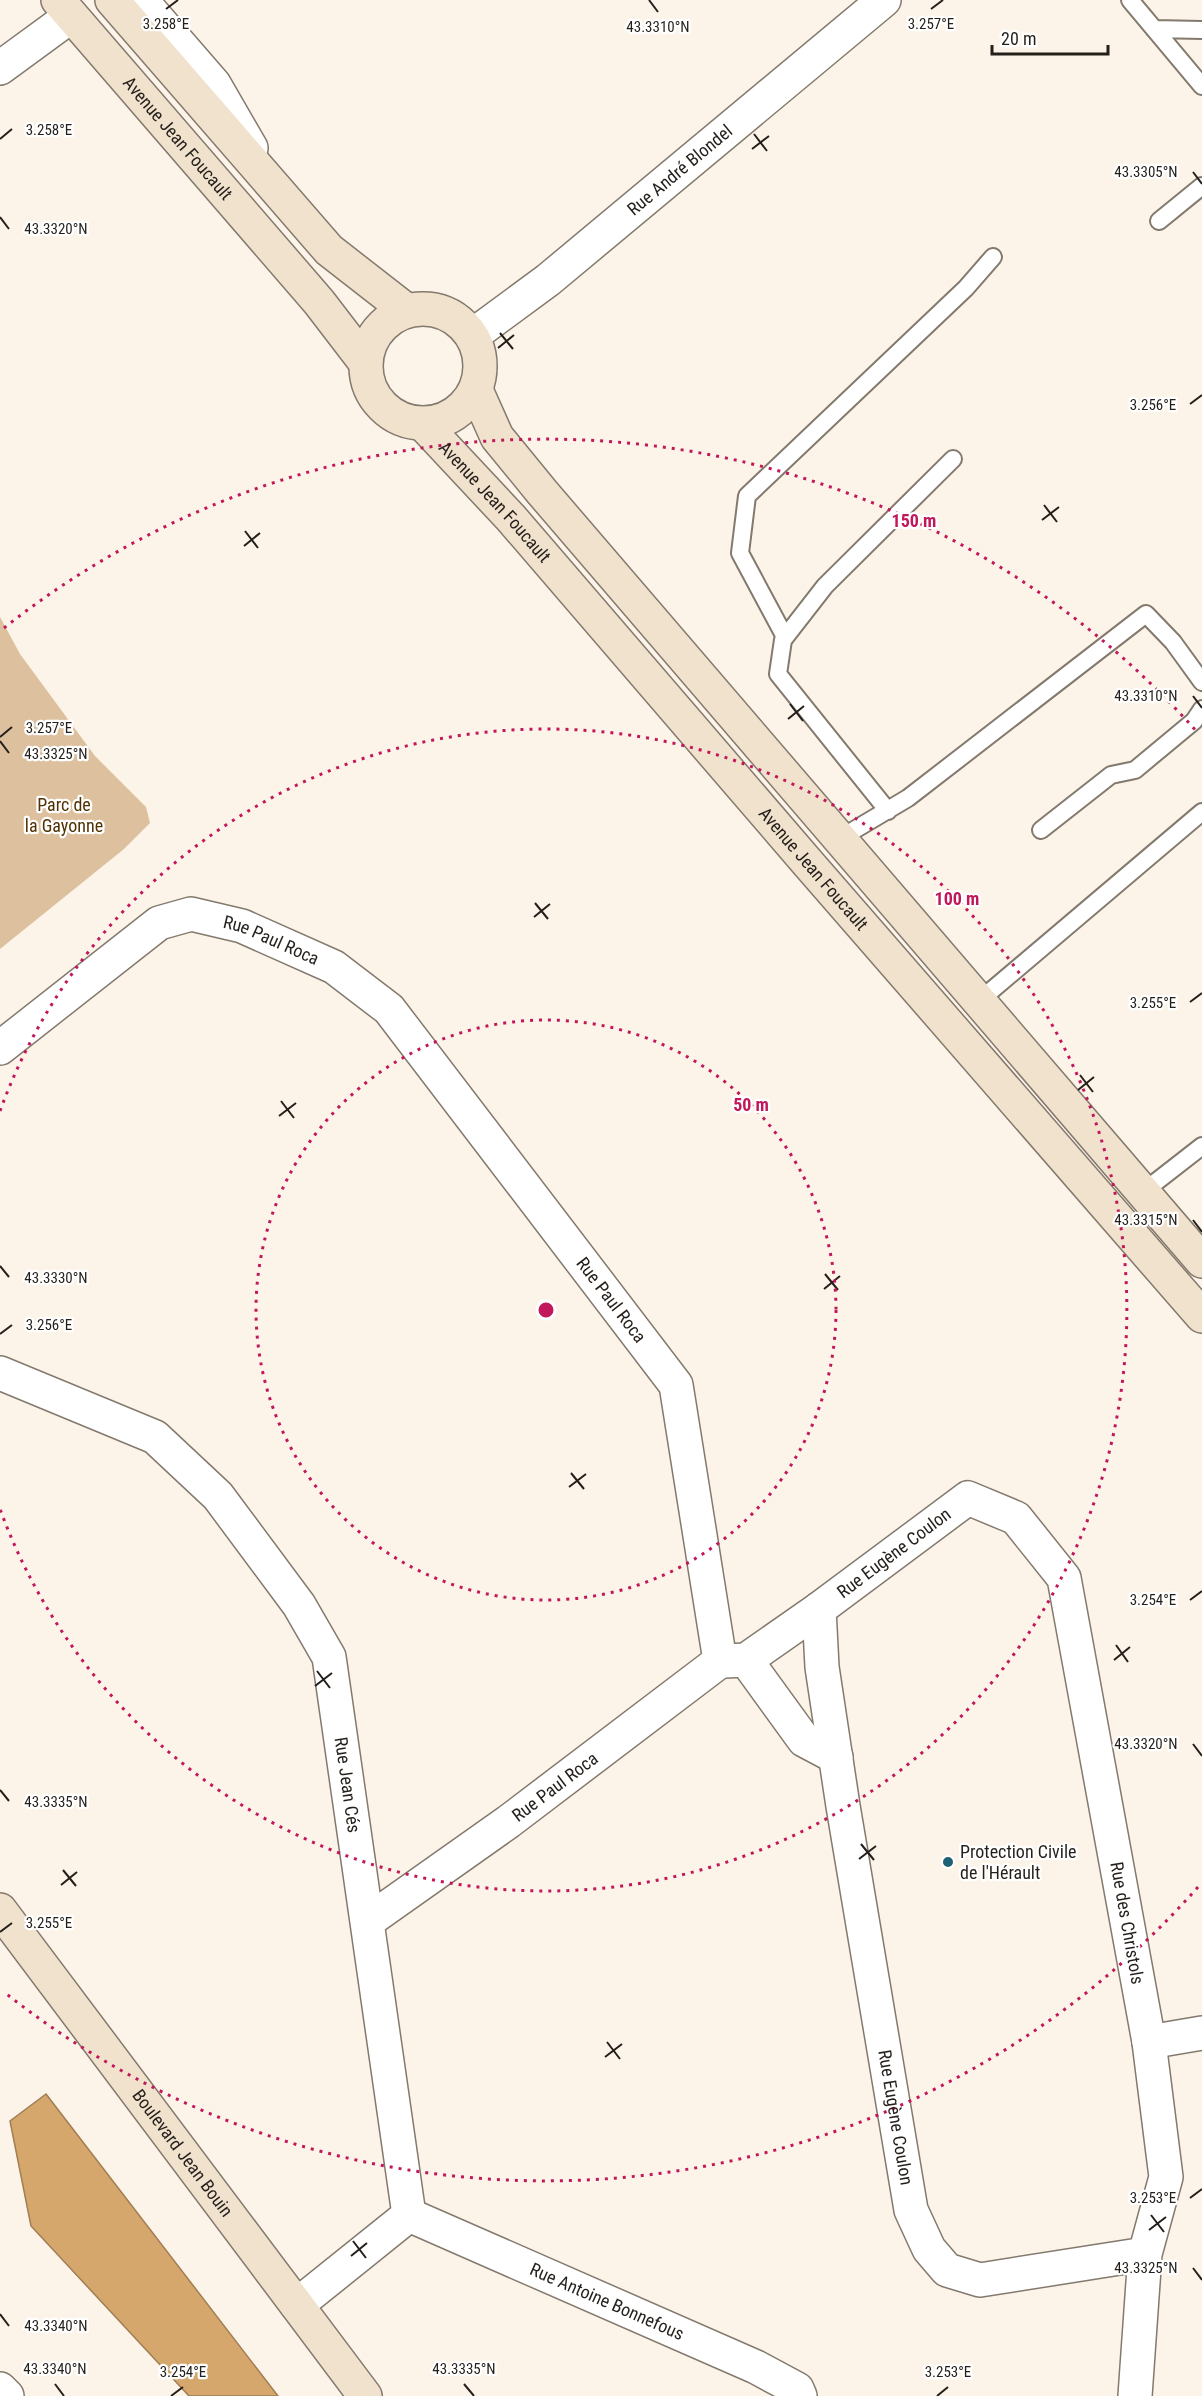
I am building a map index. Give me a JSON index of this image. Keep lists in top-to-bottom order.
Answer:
{
  "streets": {
    "main road": ["Avenue Jean Foucault", "Boulevard Jean Bouin"],
    "street": [
      "Rue André Blondel",
      "Rue Paul Roca",
      "Rue Eugène Coulon",
      "Rue Jean Cés",
      "Rue des Christols",
      "Rue Antoine Bonnefous"
    ]
  },
  "crossings": [
    ["Avenue Jean Foucault", "Rue André Blondel"],
    ["Rue Paul Roca", "Rue Eugène Coulon"],
    ["Rue Paul Roca", "Rue Jean Cés"],
    ["Rue Eugène Coulon", "Rue des Christols"],
    ["Rue Jean Cés", "Rue Antoine Bonnefous"]
  ],
  "parks": ["Parc de la Gayonne"],
  "places": ["Protection Civile de l'Hérault"],
  "scale_bar": "20 m",
  "coordinates": [
    "3.258°E",
    "3.257°E",
    "43.3310°N",
    "43.3305°N",
    "43.3320°N",
    "3.256°E",
    "43.3325°N",
    "3.255°E",
    "43.3315°N",
    "43.3330°N",
    "3.254°E",
    "43.3335°N",
    "3.253°E",
    "43.3340°N"
  ],
  "rings": ["150 m", "100 m", "50 m"]
}
